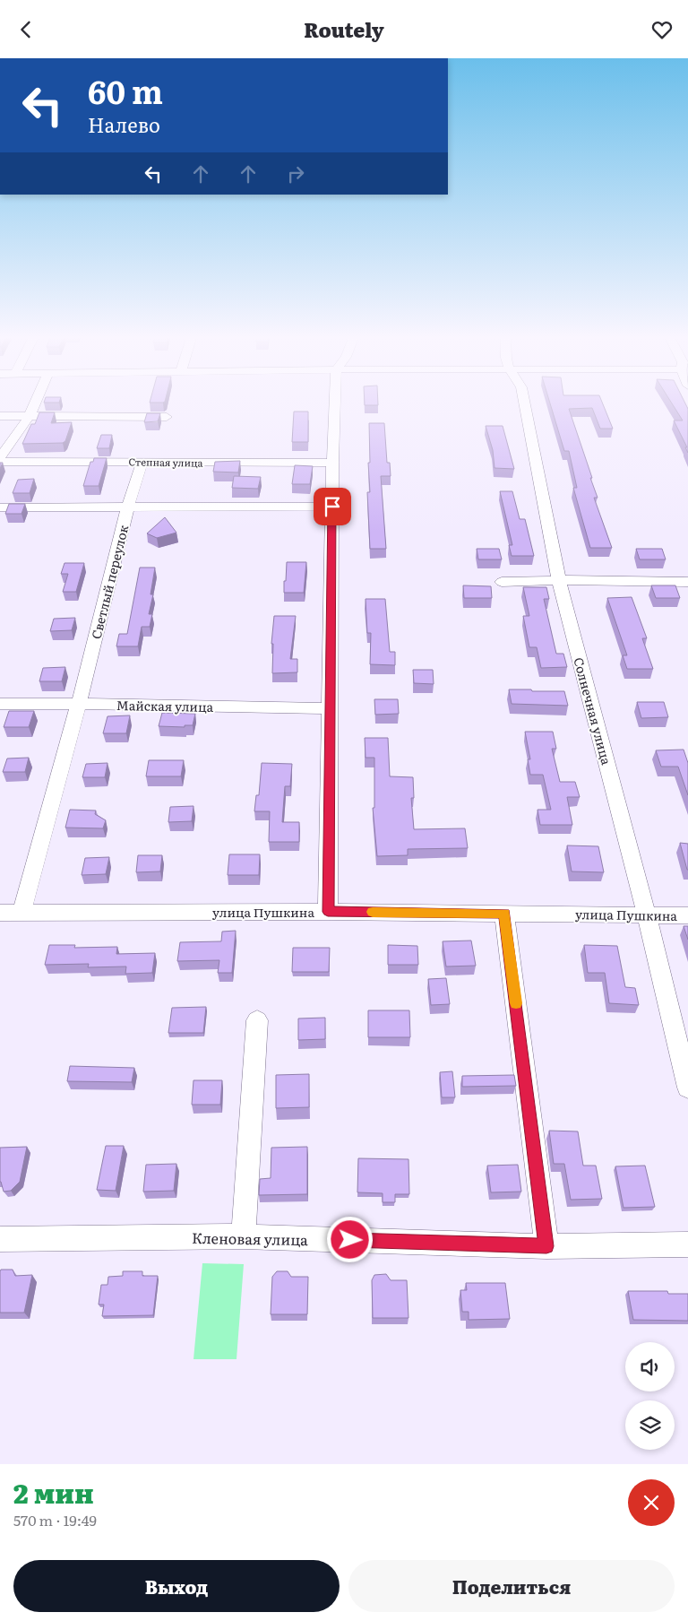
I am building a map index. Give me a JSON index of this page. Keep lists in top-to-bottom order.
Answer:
{
  "streets": {
    "street": [
      "Степная улица",
      "Светлый переулок",
      "Майская улица",
      "Солнечная улица",
      "улица Пушкина",
      "Кленовая улица"
    ]
  },
  "crossings": [
    ["Степная улица", "Светлый переулок"],
    ["Светлый переулок", "Майская улица"],
    ["Светлый переулок", "улица Пушкина"],
    ["Солнечная улица", "улица Пушкина"]
  ],
  "page": {
    "header": "Routely",
    "turn": ["60 m", "Налево"],
    "heading": ["2 мин", "570 m · 19:49"],
    "buttons": ["Выход", "Поделиться"]
  }
}
